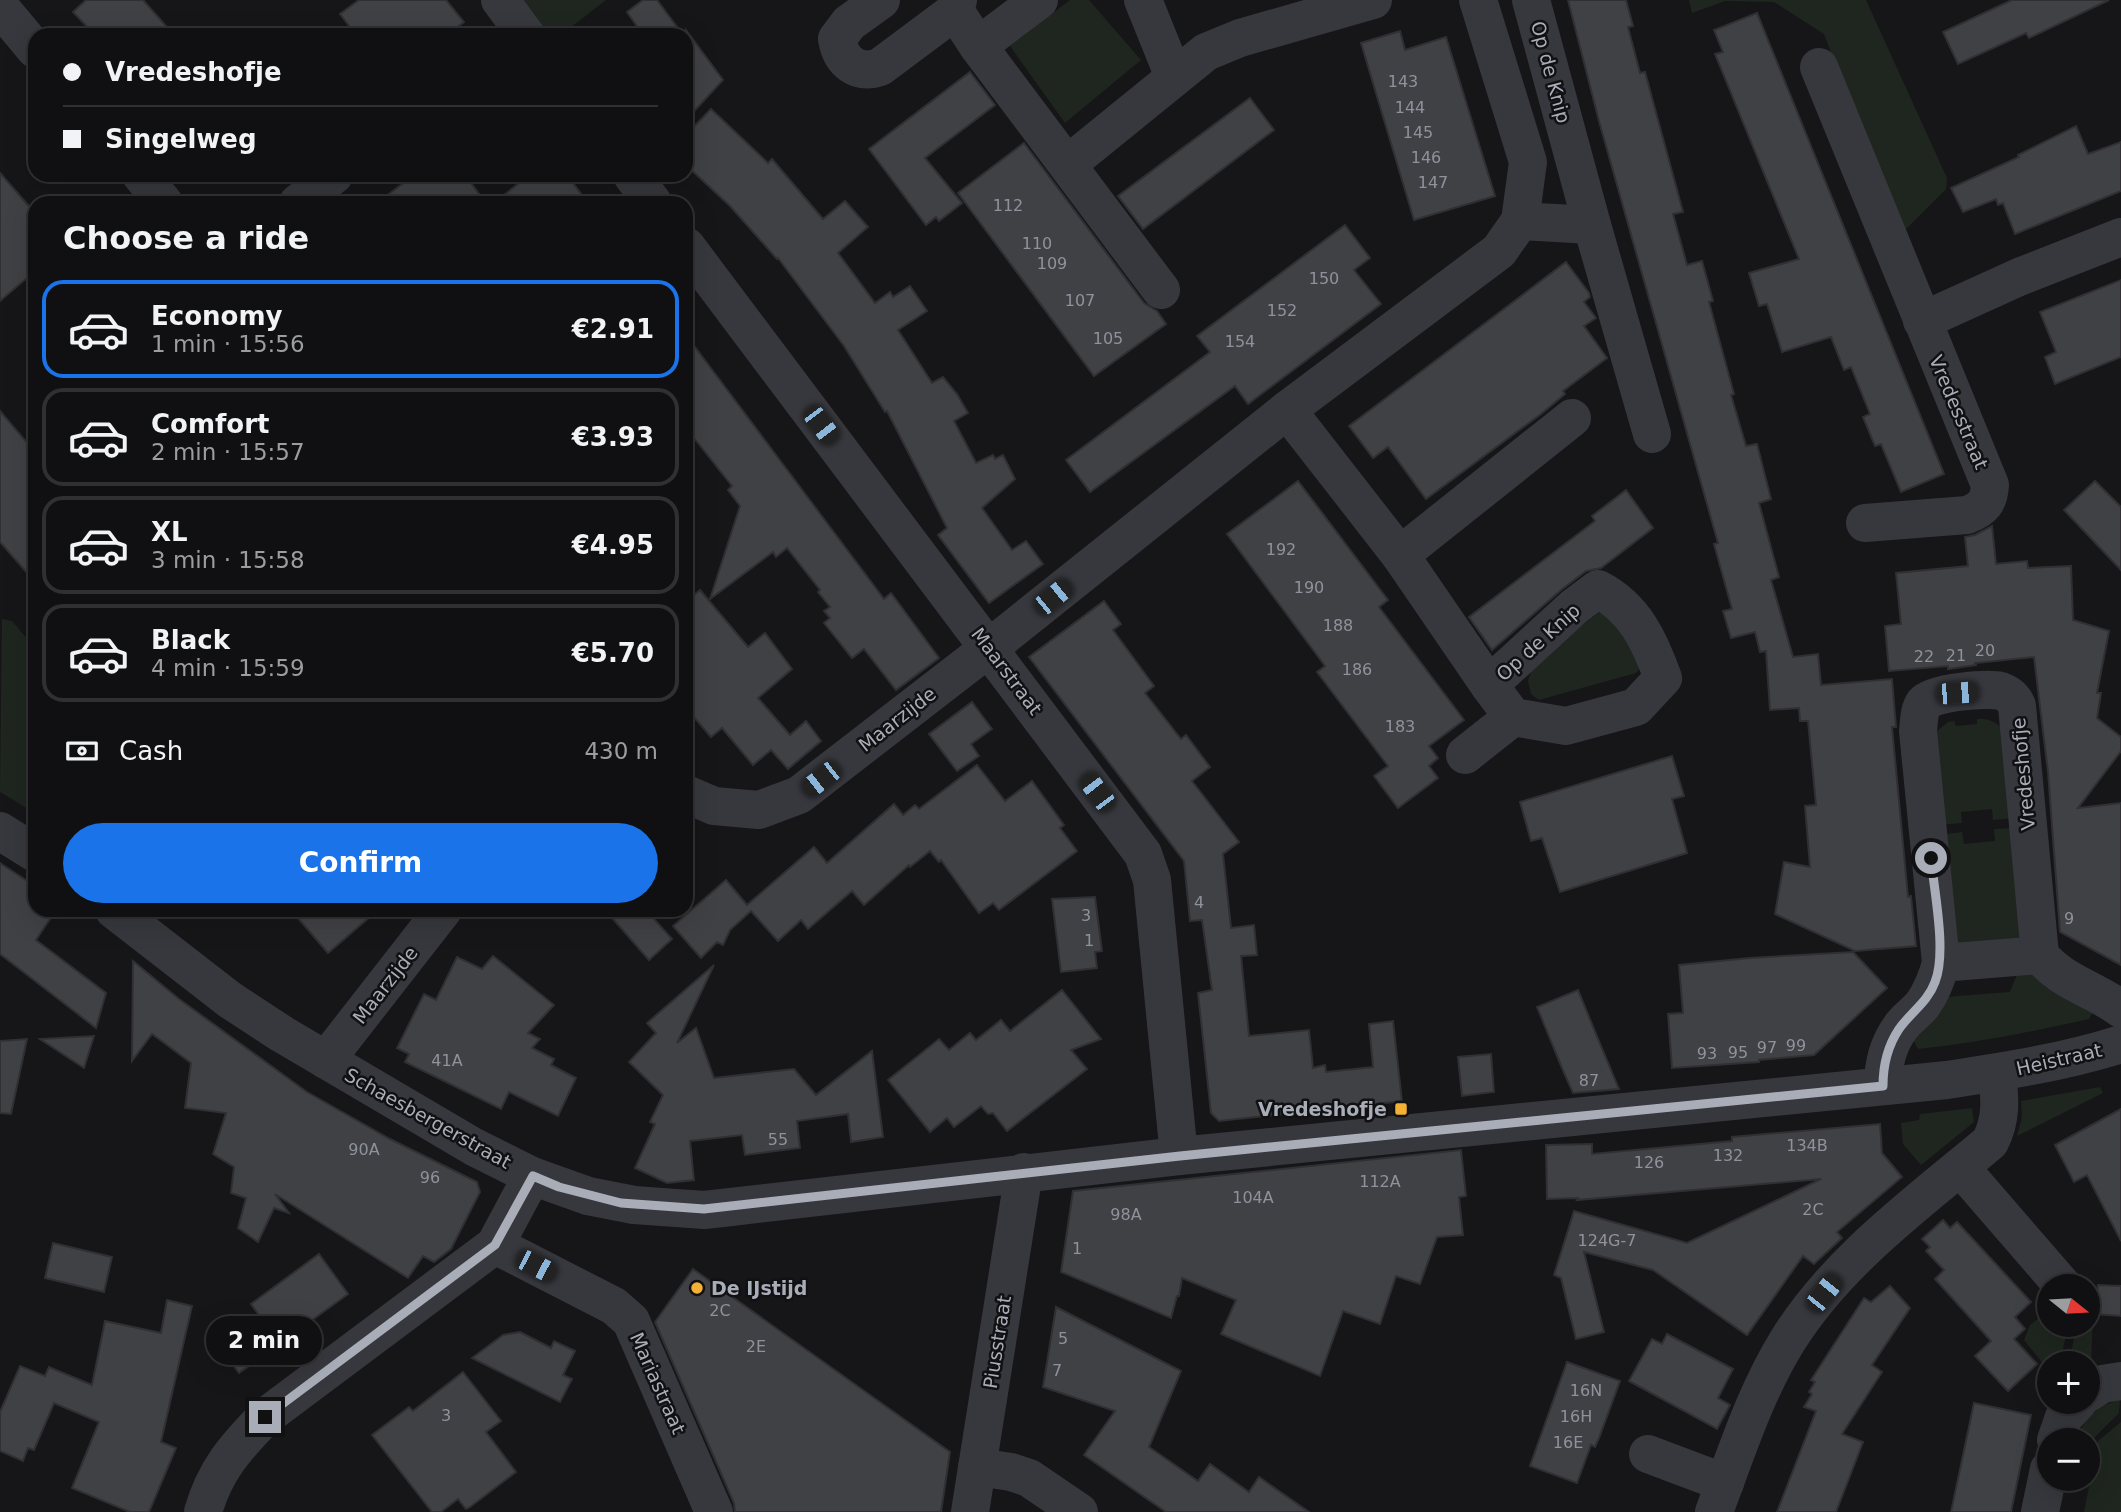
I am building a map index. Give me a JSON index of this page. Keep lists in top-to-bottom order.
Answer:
{
  "streets": {
    "street": [
      "Op de Knip",
      "Vredesstraat",
      "Maarstraat",
      "Maarzijde",
      "Vredeshofje",
      "Heistraat",
      "Schaesbergerstraat",
      "Piusstraat",
      "Mariastraat"
    ]
  },
  "crossings": [
    ["Maarstraat", "Maarzijde"],
    ["Maarstraat", "Schaesbergerstraat"],
    ["Maarzijde", "Schaesbergerstraat"],
    ["Vredeshofje", "Schaesbergerstraat"],
    ["Heistraat", "Schaesbergerstraat"],
    ["Schaesbergerstraat", "Piusstraat"]
  ],
  "places": {
    "transit": ["Vredeshofje"],
    "other": ["De IJstijd"]
  },
  "house_numbers": [
    "143",
    "144",
    "145",
    "146",
    "147",
    "112",
    "110",
    "109",
    "150",
    "107",
    "152",
    "105",
    "154",
    "192",
    "190",
    "188",
    "20",
    "21",
    "22",
    "186",
    "183",
    "4",
    "3",
    "9",
    "1",
    "99",
    "97",
    "95",
    "93",
    "41A",
    "87",
    "55",
    "134B",
    "90A",
    "132",
    "126",
    "96",
    "112A",
    "104A",
    "2C",
    "98A",
    "124G-7",
    "1",
    "2C",
    "5",
    "2E",
    "7",
    "16N",
    "3",
    "16H",
    "16E"
  ],
  "north": "right",
  "page": {
    "banner": ["Vredeshofje", "Singelweg"],
    "heading": "Choose a ride",
    "list": [
      {
        "name": "Economy",
        "note": "1 min · 15:56",
        "value": "€2.91"
      },
      {
        "name": "Comfort",
        "note": "2 min · 15:57",
        "value": "€3.93"
      },
      {
        "name": "XL",
        "note": "3 min · 15:58",
        "value": "€4.95"
      },
      {
        "name": "Black",
        "note": "4 min · 15:59",
        "value": "€5.70"
      }
    ],
    "pay": ["Cash", "430 m"],
    "buttons": "Confirm",
    "map_buttons": ["+", "−"],
    "bubble": "2 min"
  }
}
